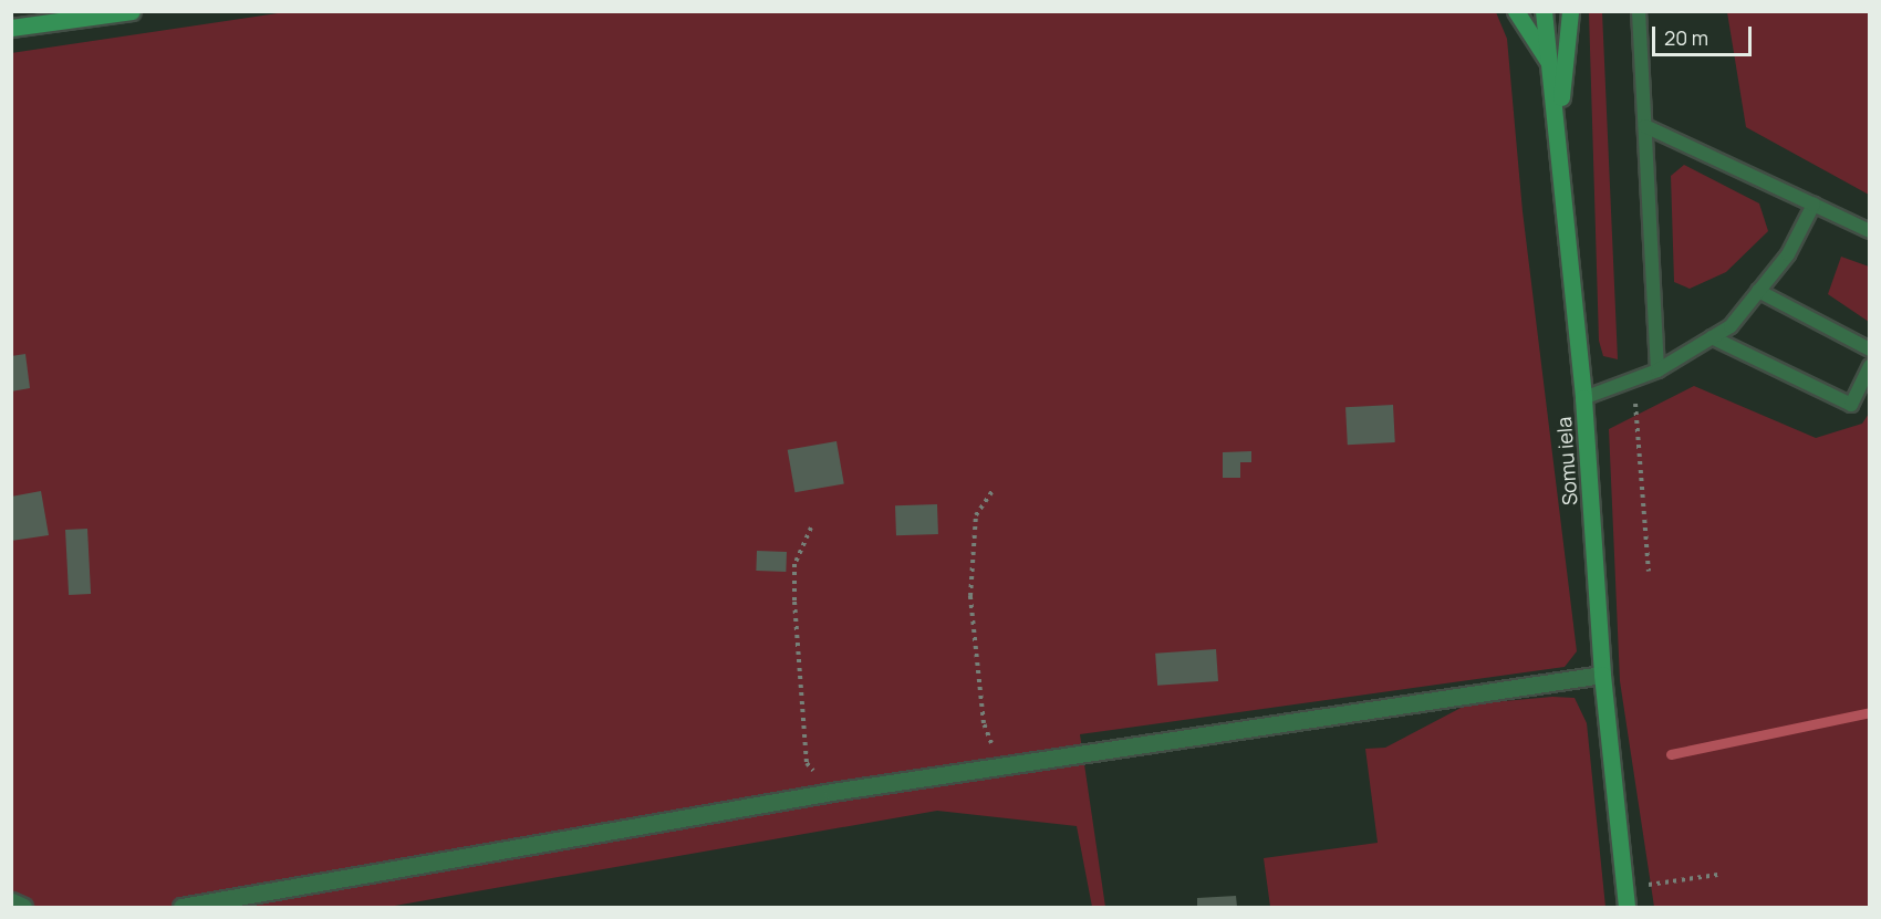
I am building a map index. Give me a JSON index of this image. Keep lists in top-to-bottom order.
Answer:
{
  "streets": {
    "main road": ["Somu iela"]
  },
  "scale_bar": "20 m"
}
